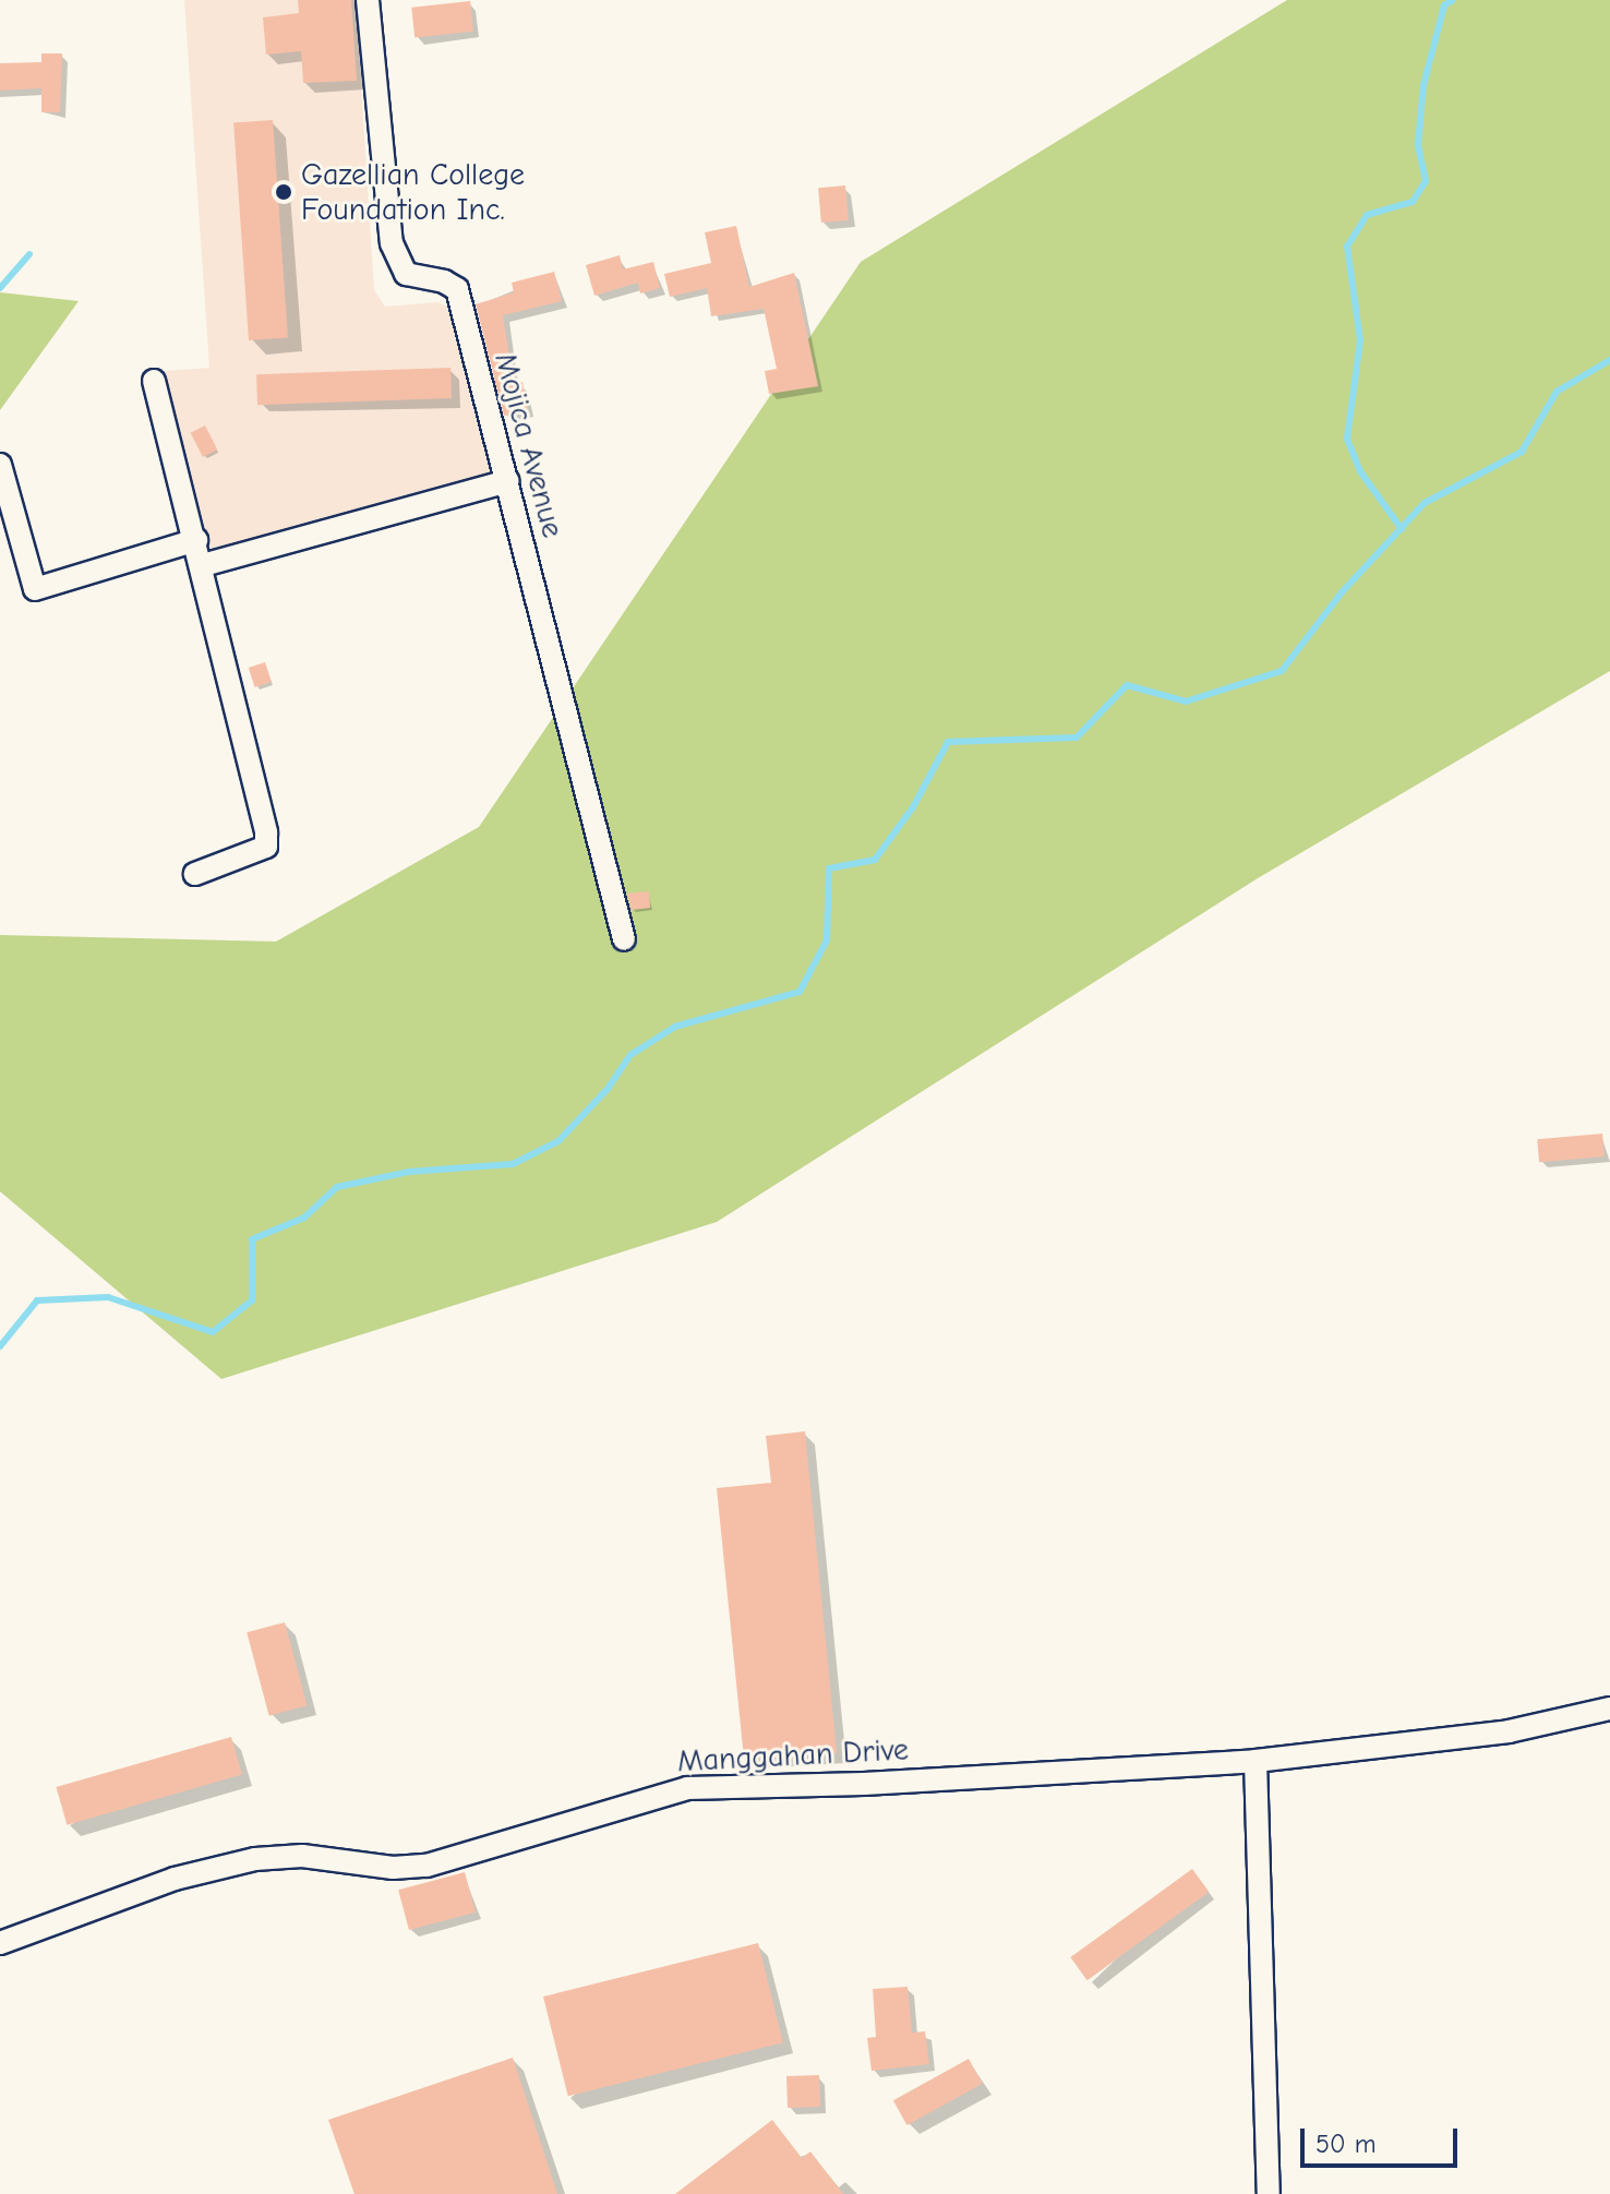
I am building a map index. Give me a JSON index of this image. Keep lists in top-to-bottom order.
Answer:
{
  "streets": {
    "street": ["Mojica Avenue", "Manggahan Drive"]
  },
  "places": ["Gazellian College Foundation Inc."],
  "scale_bar": "50 m"
}
